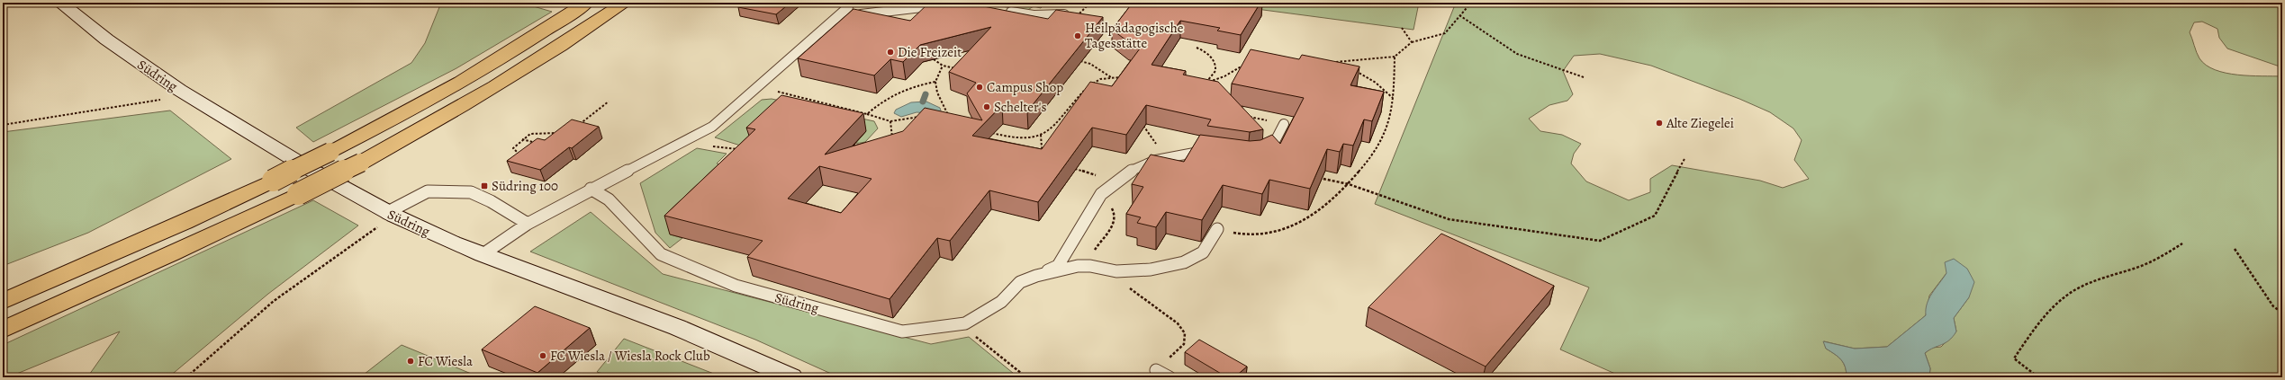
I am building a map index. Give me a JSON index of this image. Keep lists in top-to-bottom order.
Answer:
{
  "streets": {
    "street": ["Südring"]
  },
  "places": {
    "other": [
      "Heilpädagogische Tagesstätte",
      "Die Freizeit",
      "Campus Shop",
      "Schelter's",
      "Alte Ziegelei",
      "FC Wiesla / Wiesla Rock Club",
      "FC Wiesla"
    ],
    "transit": ["Südring 100"]
  }
}
